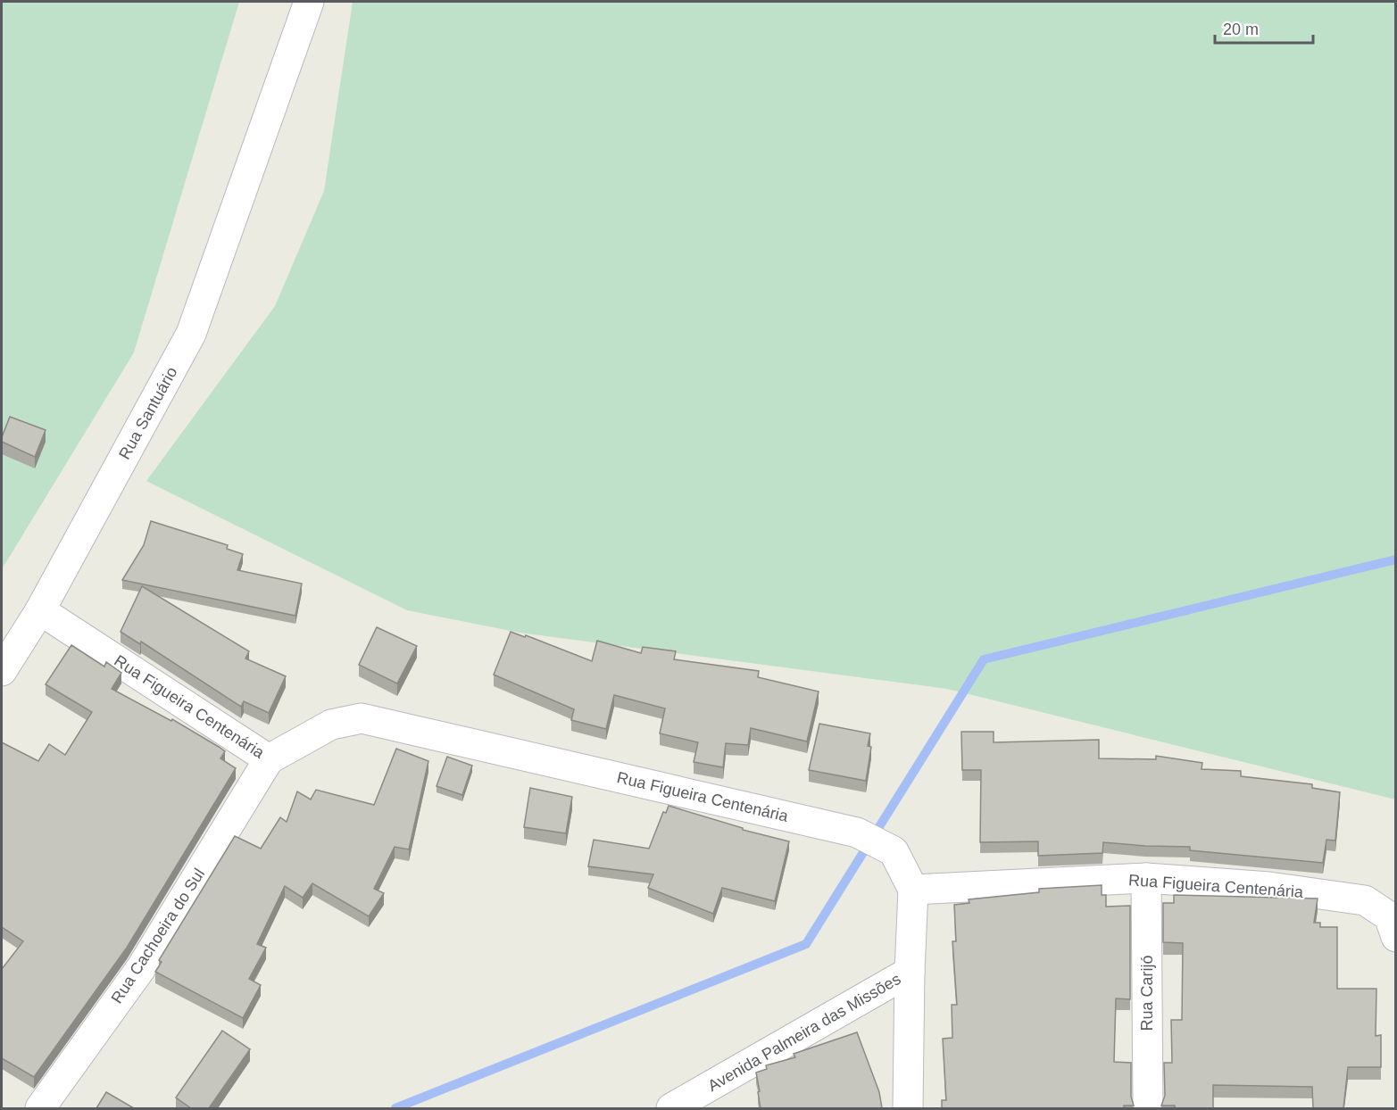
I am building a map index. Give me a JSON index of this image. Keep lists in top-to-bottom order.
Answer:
{
  "streets": {
    "street": [
      "Rua Santuário",
      "Rua Figueira Centenária",
      "Rua Cachoeira do Sul",
      "Rua Carijó",
      "Avenida Palmeira das Missões"
    ]
  },
  "crossings": [
    ["Rua Santuário", "Rua Figueira Centenária"],
    ["Rua Figueira Centenária", "Rua Cachoeira do Sul"],
    ["Rua Figueira Centenária", "Rua Carijó"]
  ],
  "scale_bar": "20 m"
}
